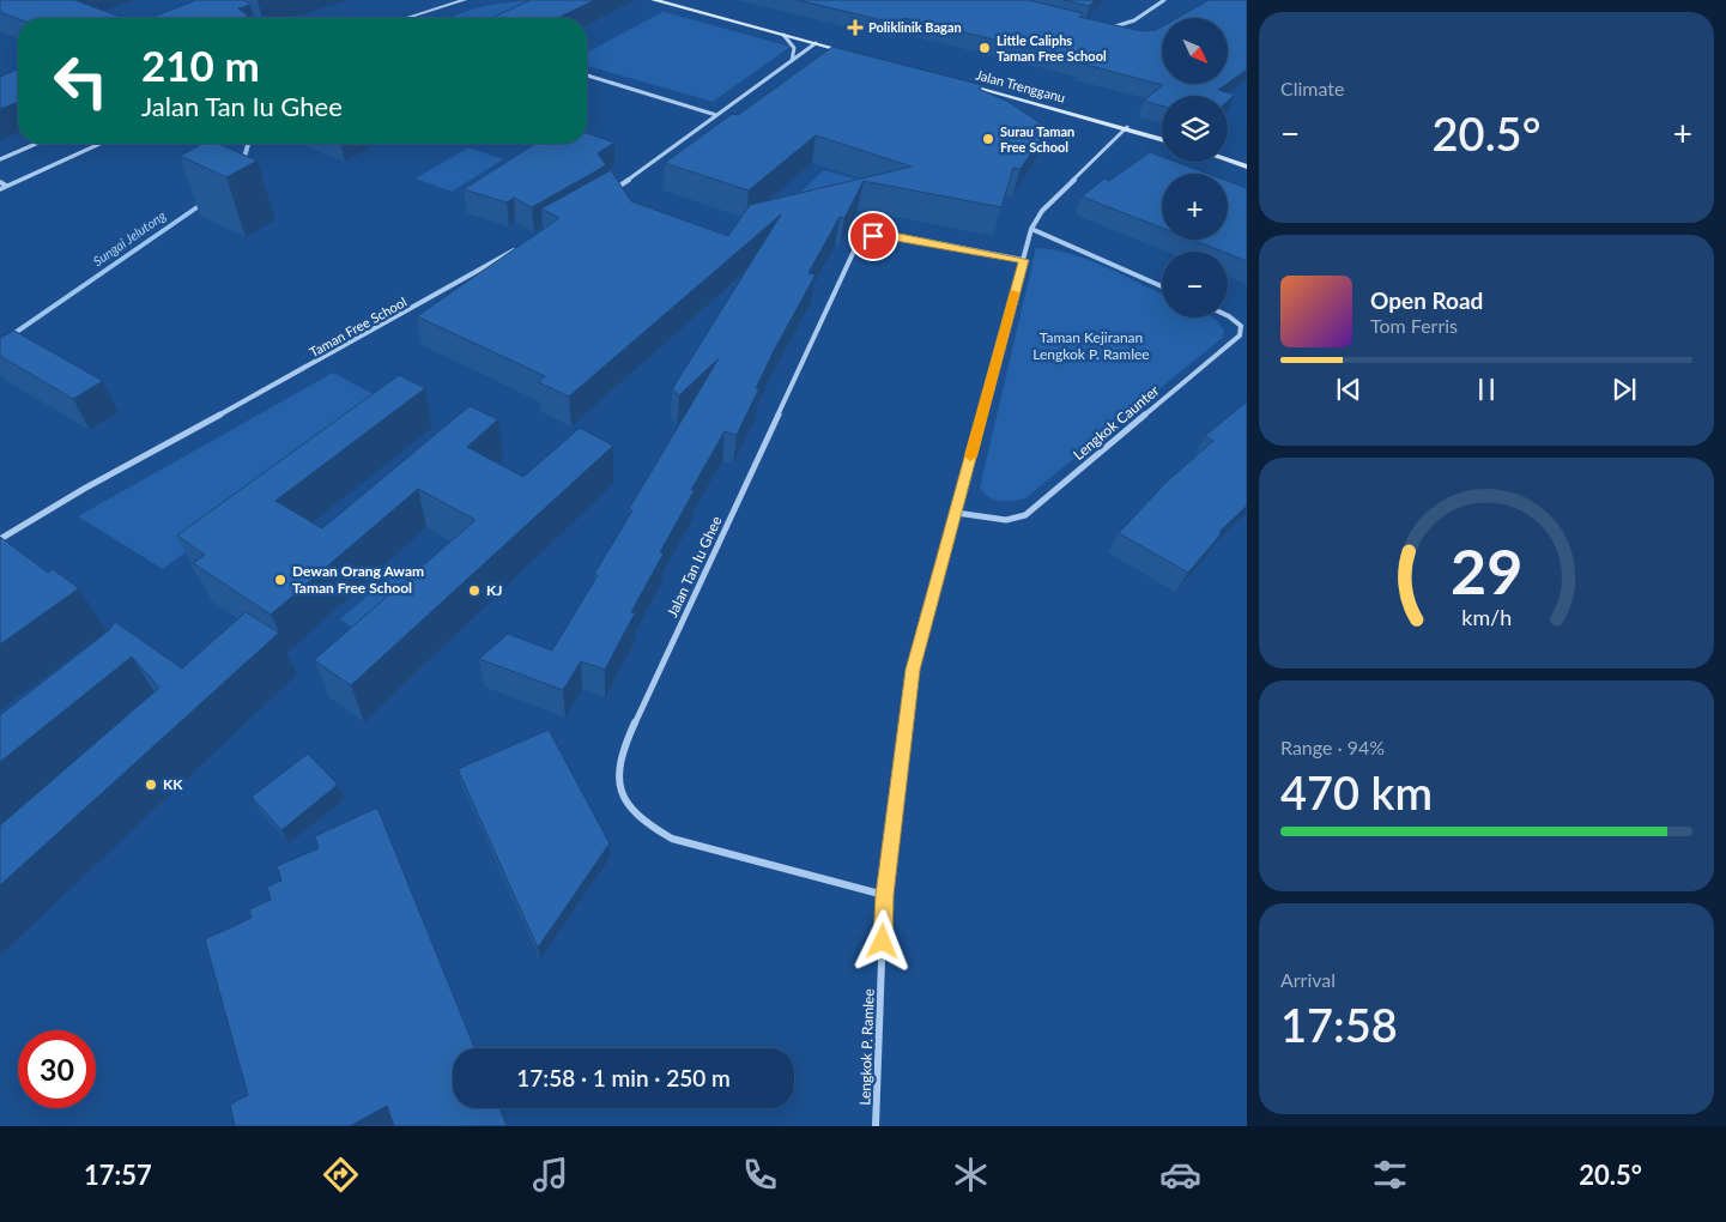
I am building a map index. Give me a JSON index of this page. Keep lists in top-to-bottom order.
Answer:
{
  "streets": {
    "main road": ["Jalan Trengganu"],
    "street": [
      "Taman Free School",
      "Lengkok Caunter",
      "Jalan Tan Iu Ghee",
      "Lengkok P. Ramlee"
    ]
  },
  "crossings": [
    ["Jalan Trengganu", "Lengkok P. Ramlee"],
    ["Lengkok Caunter", "Lengkok P. Ramlee"],
    ["Jalan Tan Iu Ghee", "Lengkok P. Ramlee"]
  ],
  "water": ["Sungai Jelutong"],
  "parks": ["Taman Kejiranan Lengkok P. Ramlee"],
  "places": {
    "health": ["Poliklinik Bagan"],
    "other": [
      "Little Caliphs Taman Free School",
      "Surau Taman Free School",
      "Dewan Orang Awam Taman Free School",
      "KJ",
      "KK"
    ]
  },
  "north": "bottom right",
  "page": {
    "tile": [
      "Climate",
      ["Range · 94%", "470 km"],
      ["Arrival", "17:58"]
    ],
    "map_buttons": ["+", "−"],
    "turn": ["210 m", "Jalan Tan Iu Ghee"],
    "heat": ["−", "20.5°", "+"],
    "song": ["Open Road", "Tom Ferris"],
    "limit": "30",
    "trip": "17:58 · 1 min · 250 m",
    "tabs": ["17:57", "20.5°"],
    "gauge": ["29", "km/h"]
  }
}
